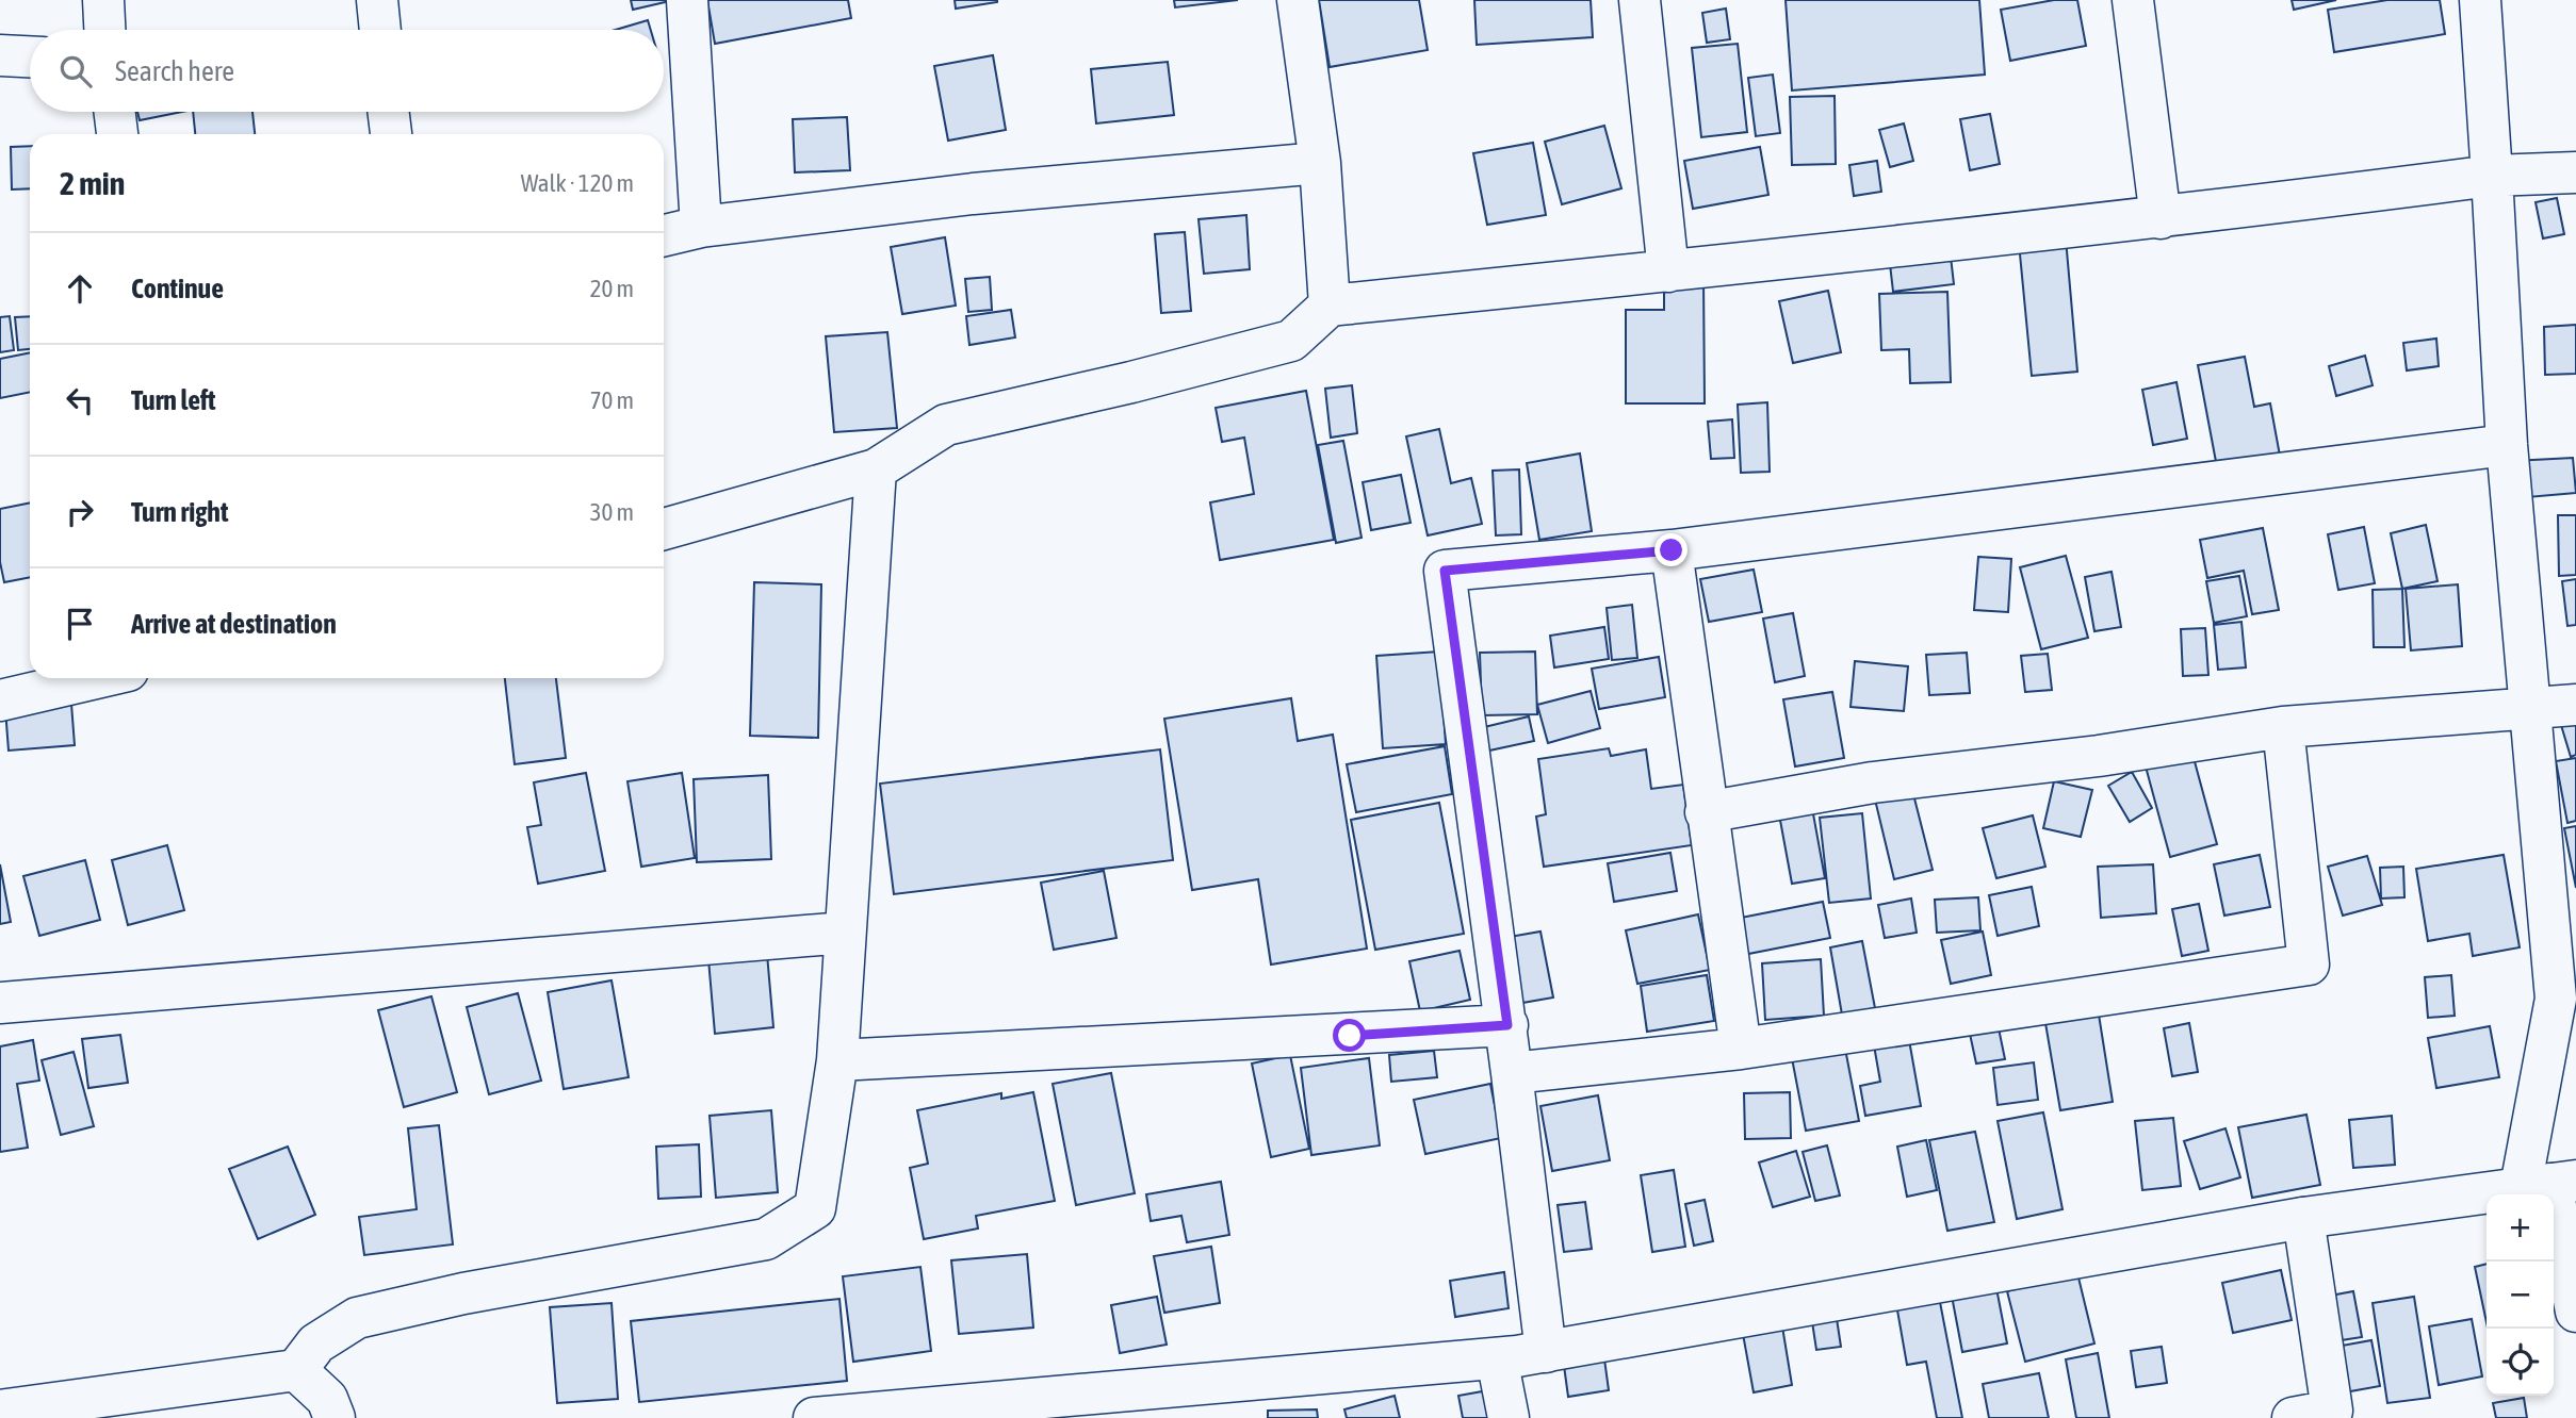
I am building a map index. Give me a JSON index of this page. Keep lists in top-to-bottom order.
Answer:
{
  "page": {
    "search": "Search here",
    "heading": ["2 min", "Walk · 120 m"],
    "list": [
      ["Continue", "20 m"],
      ["Turn left", "70 m"],
      ["Turn right", "30 m"],
      "Arrive at destination"
    ],
    "map_buttons": ["+", "−"]
  }
}
